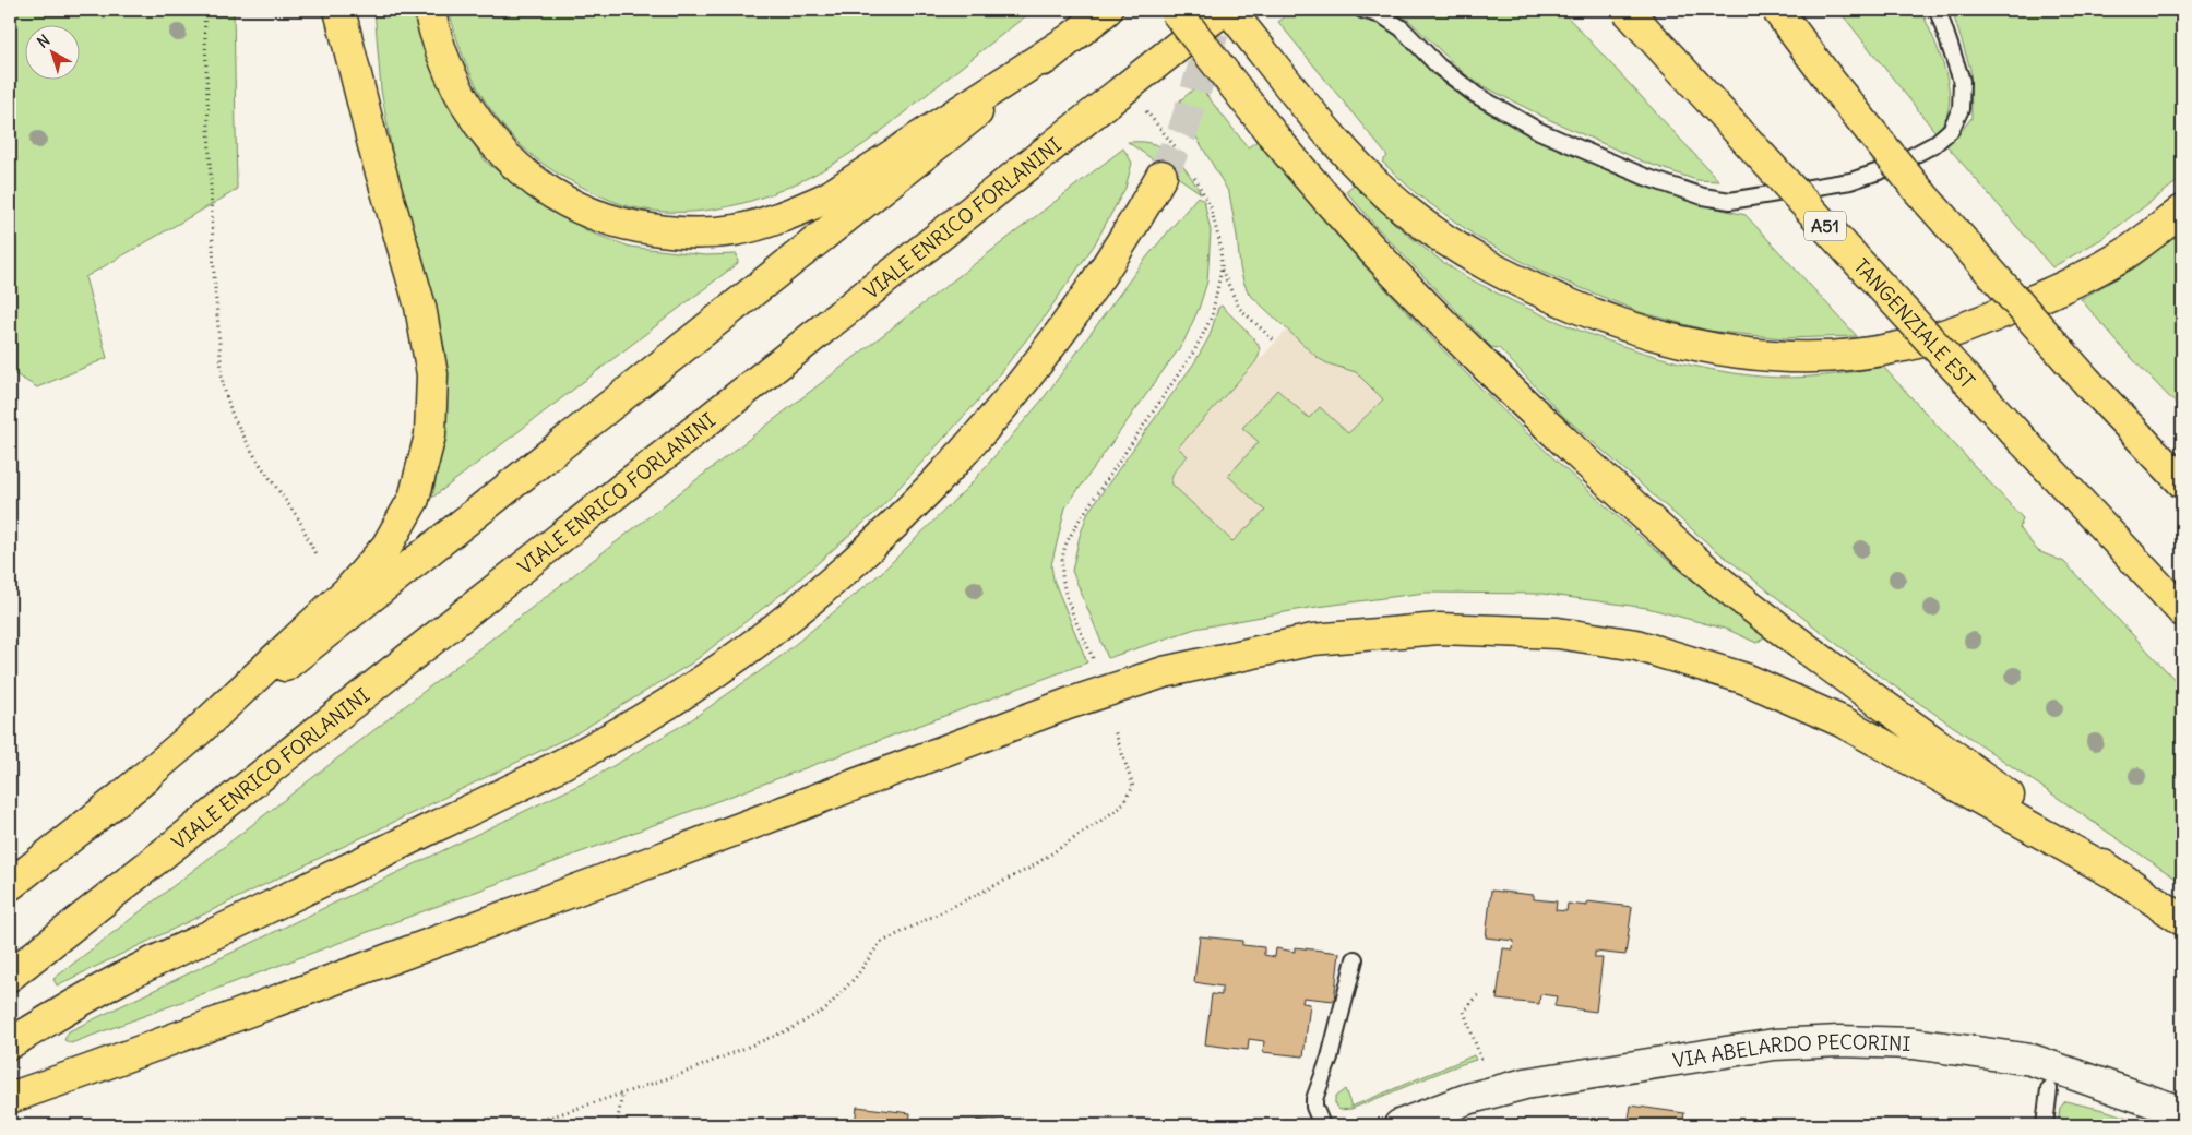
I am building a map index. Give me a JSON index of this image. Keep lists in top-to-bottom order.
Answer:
{
  "streets": {
    "main road": ["VIALE ENRICO FORLANINI", "A51", "TANGENZIALE EST"],
    "street": ["VIA ABELARDO PECORINI"]
  },
  "north": "top left"
}
